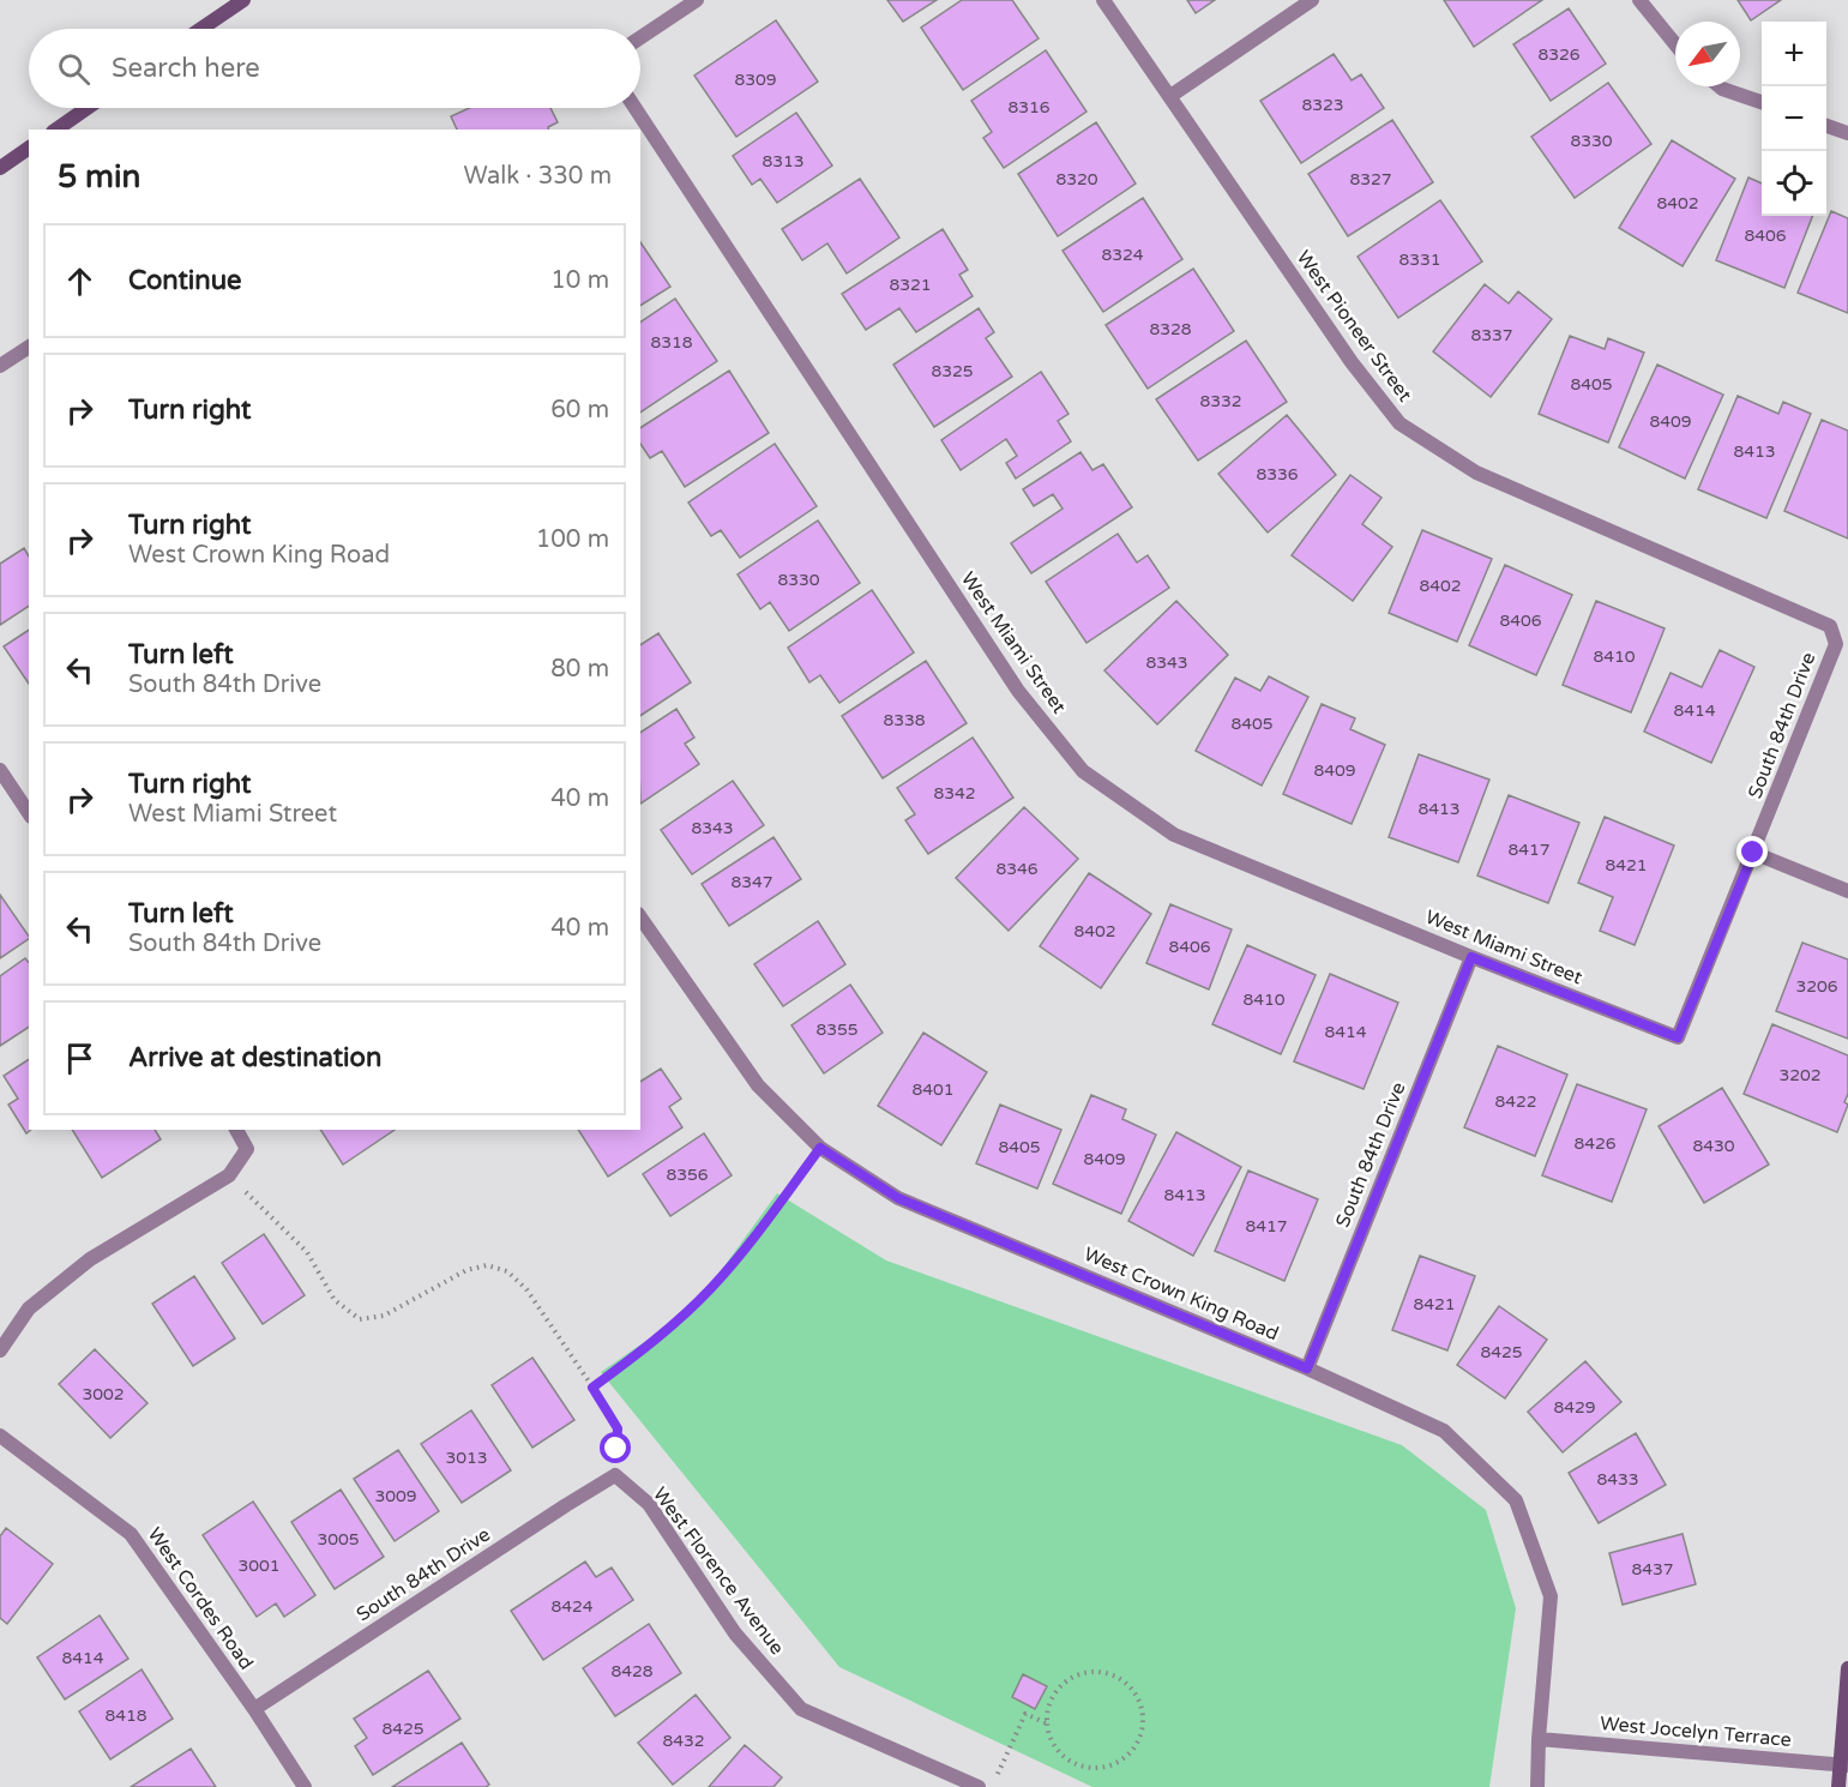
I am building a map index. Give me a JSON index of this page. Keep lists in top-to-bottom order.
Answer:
{
  "streets": {
    "street": [
      "West Pioneer Street",
      "West Miami Street",
      "South 84th Drive",
      "West Crown King Road",
      "West Florence Avenue",
      "West Cordes Road",
      "West Jocelyn Terrace"
    ]
  },
  "crossings": [
    ["West Pioneer Street", "South 84th Drive"],
    ["West Miami Street", "South 84th Drive"],
    ["South 84th Drive", "West Crown King Road"],
    ["South 84th Drive", "West Florence Avenue"],
    ["South 84th Drive", "West Cordes Road"],
    ["West Crown King Road", "West Jocelyn Terrace"]
  ],
  "house_numbers": [
    "8326",
    "8309",
    "8323",
    "8316",
    "8330",
    "8313",
    "8320",
    "8327",
    "8402",
    "8406",
    "8324",
    "8331",
    "8321",
    "8328",
    "8337",
    "8318",
    "8325",
    "8405",
    "8332",
    "8409",
    "8413",
    "8336",
    "8330",
    "8402",
    "8406",
    "8410",
    "8343",
    "8414",
    "8338",
    "8405",
    "8409",
    "8342",
    "8413",
    "8343",
    "8417",
    "8421",
    "8346",
    "8347",
    "8402",
    "8406",
    "3206",
    "8410",
    "8355",
    "8414",
    "3202",
    "8401",
    "8422",
    "8426",
    "8430",
    "8405",
    "8409",
    "8356",
    "8413",
    "8417",
    "8421",
    "8425",
    "3002",
    "8429",
    "3013",
    "8433",
    "3009",
    "3005",
    "3001",
    "8437",
    "8424",
    "8414",
    "8428",
    "8418",
    "8425",
    "8432"
  ],
  "north": "bottom left",
  "page": {
    "map_buttons": ["+", "−"],
    "search": "Search here",
    "heading": ["5 min", "Walk · 330 m"],
    "list": [
      ["Continue", "10 m"],
      ["Turn right", "60 m"],
      ["Turn right", "West Crown King Road", "100 m"],
      ["Turn left", "South 84th Drive", "80 m"],
      ["Turn right", "West Miami Street", "40 m"],
      ["Turn left", "South 84th Drive", "40 m"],
      "Arrive at destination"
    ]
  }
}
